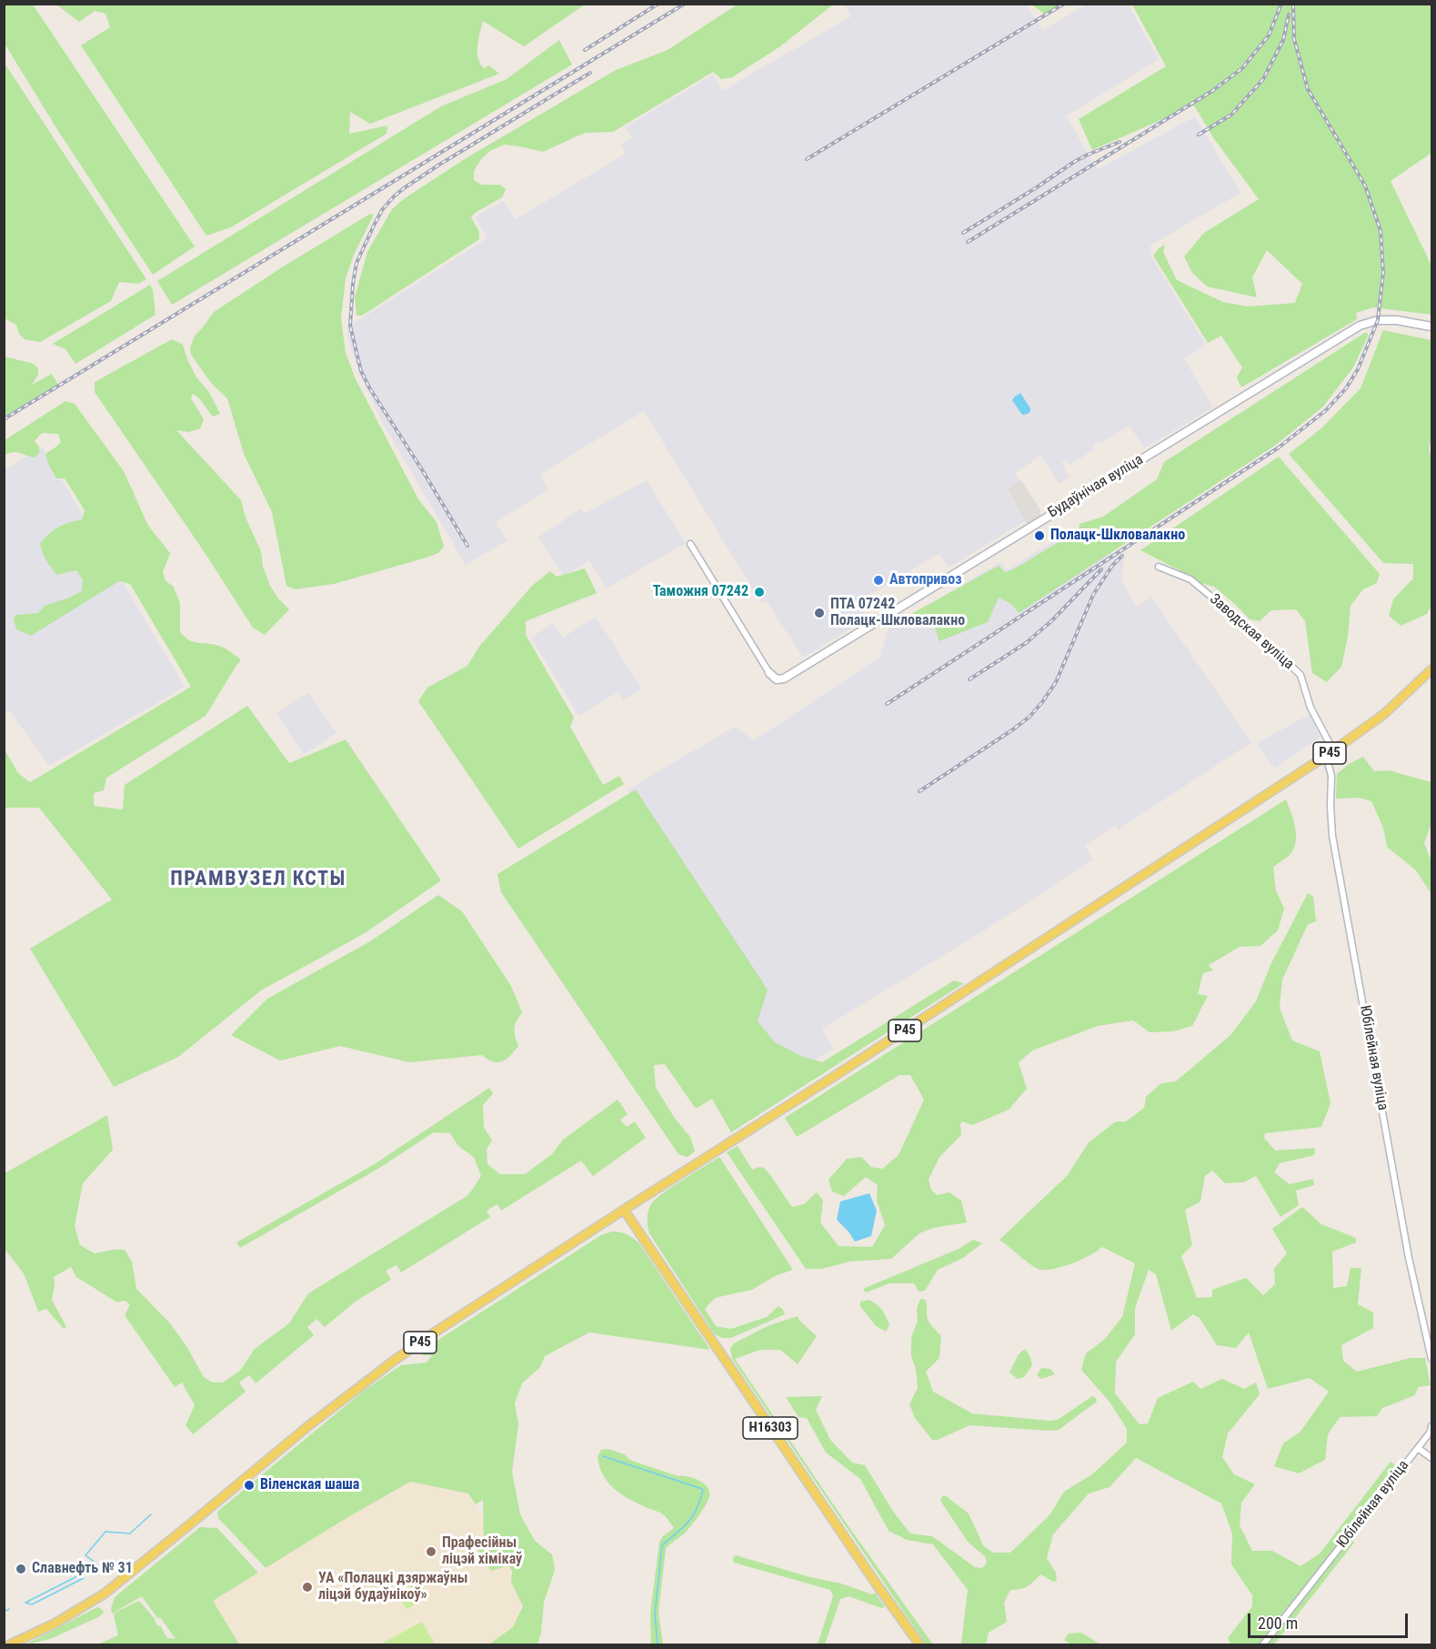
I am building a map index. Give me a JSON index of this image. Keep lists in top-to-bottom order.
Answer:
{
  "streets": {
    "main road": ["Р45", "Н16303"],
    "street": ["Будаўнічая вуліца", "Заводская вуліца", "Юбілейная вуліца"]
  },
  "crossings": [
    ["Заводская вуліца", "Р45"],
    ["Заводская вуліца", "Юбілейная вуліца"],
    ["Р45", "Юбілейная вуліца"],
    ["Р45", "Н16303"]
  ],
  "districts": ["ПРАМВУЗЕЛ КСТЫ"],
  "places": [
    "Полацк-Шкловалакно",
    "Автопривоз",
    "Таможня 07242",
    "ПТА 07242 Полацк-Шкловалакно",
    "Віленская шаша",
    "Прафесійны ліцэй хімікаў",
    "Славнефть № 31",
    "УА «Полацкі дзяржаўны ліцэй будаўнікоў»"
  ],
  "scale_bar": "200 m"
}
